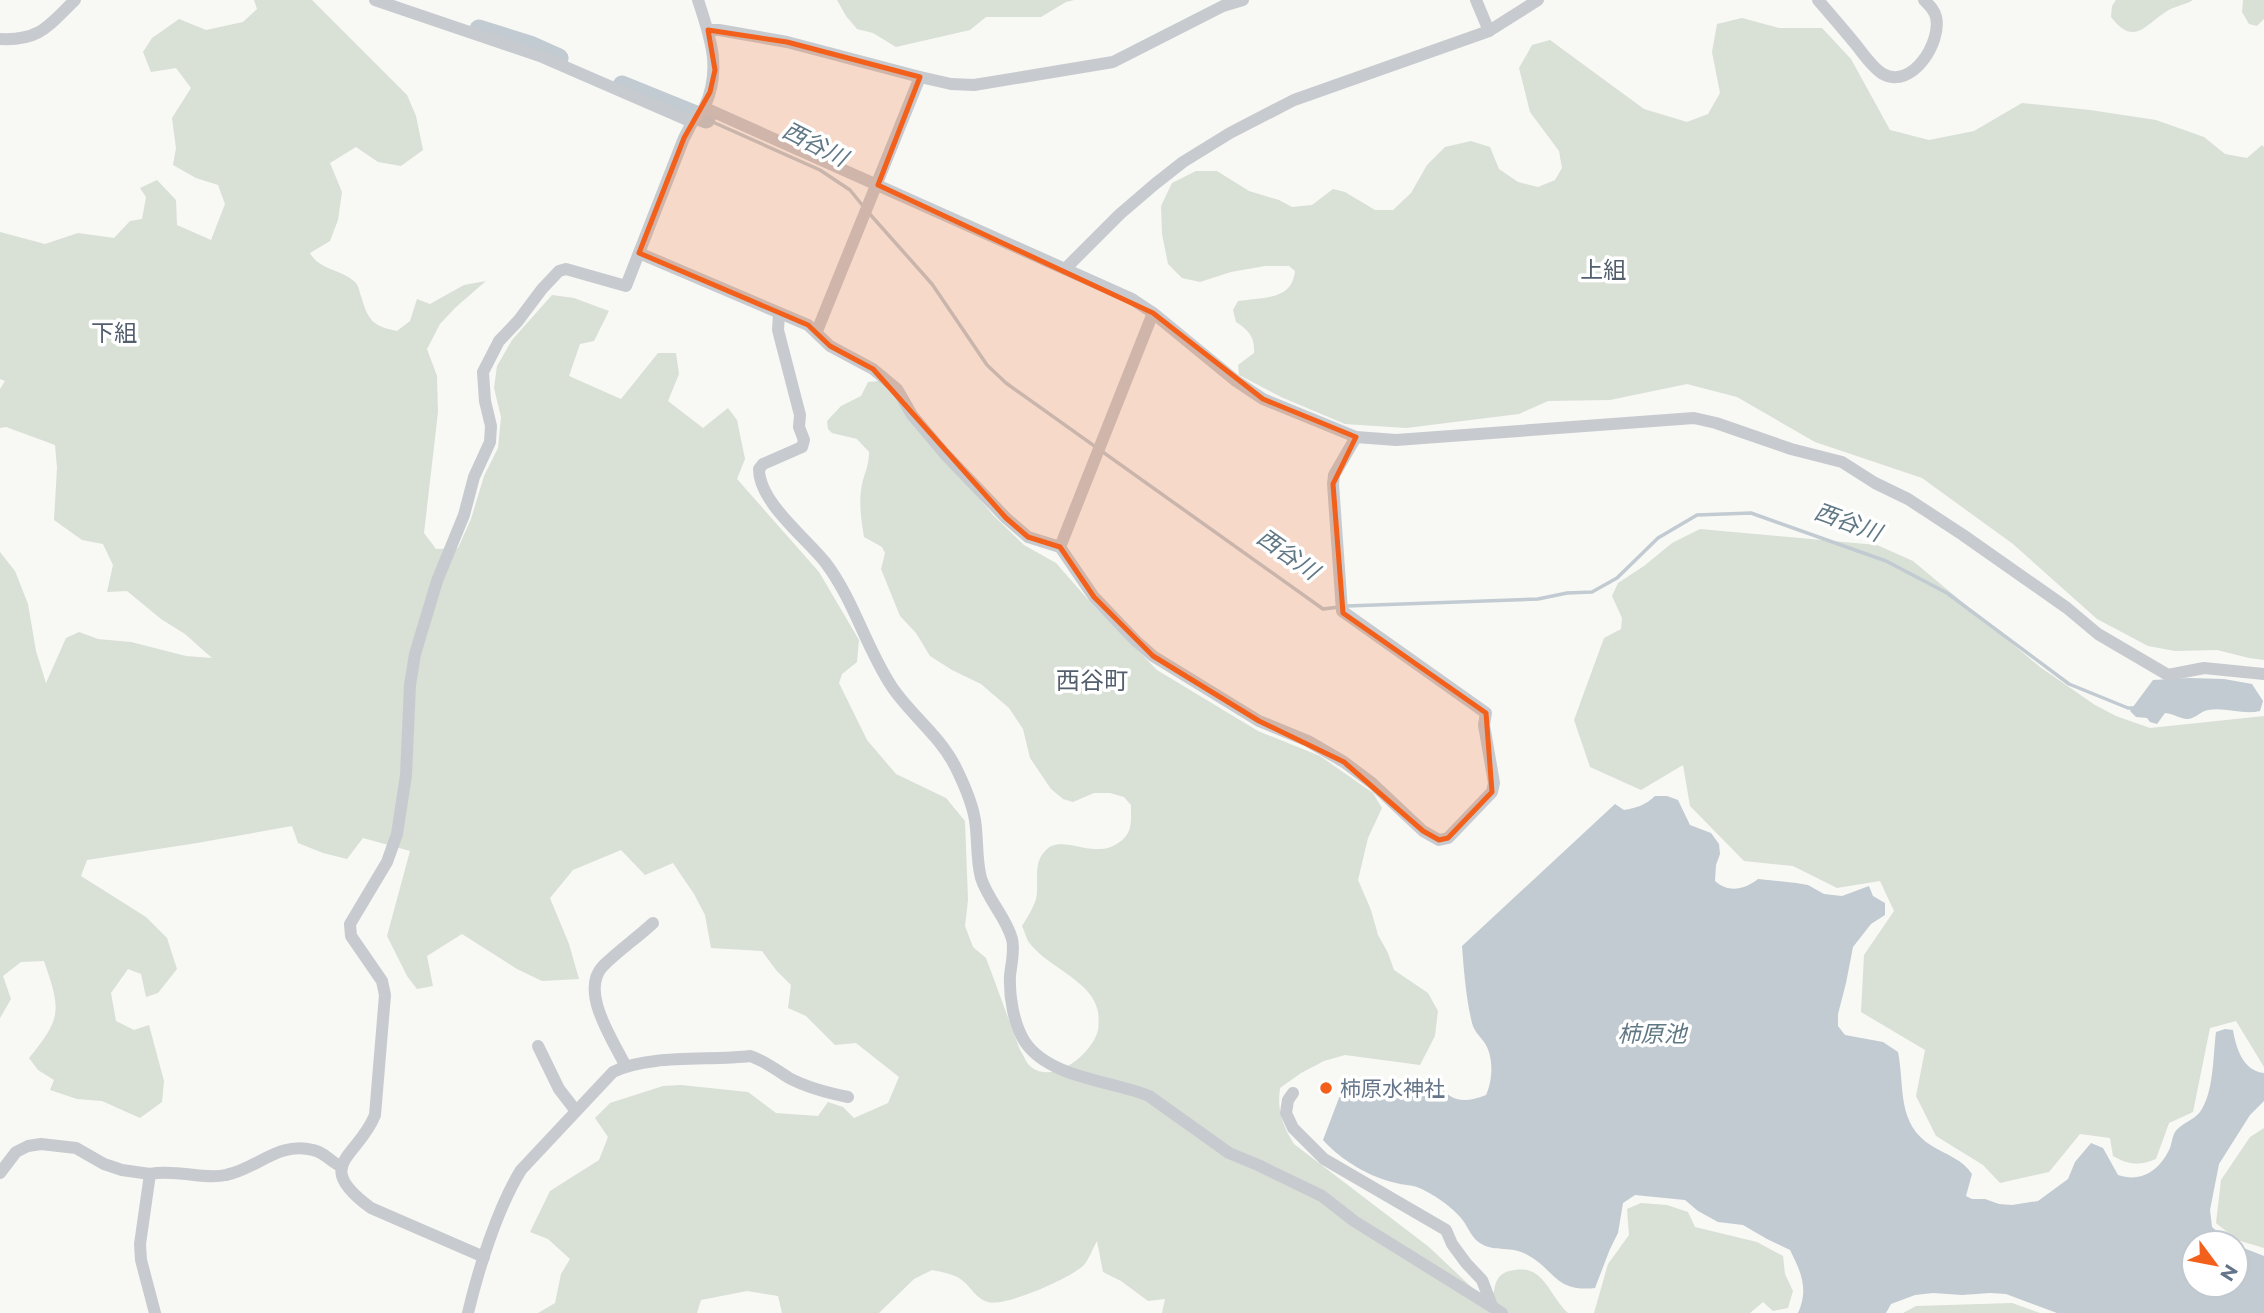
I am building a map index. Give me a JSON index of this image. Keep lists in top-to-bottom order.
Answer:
{
  "districts": ["上組", "下組", "西谷町"],
  "water": ["西谷川", "柿原池"],
  "places": ["柿原水神社"],
  "north": "bottom right"
}
